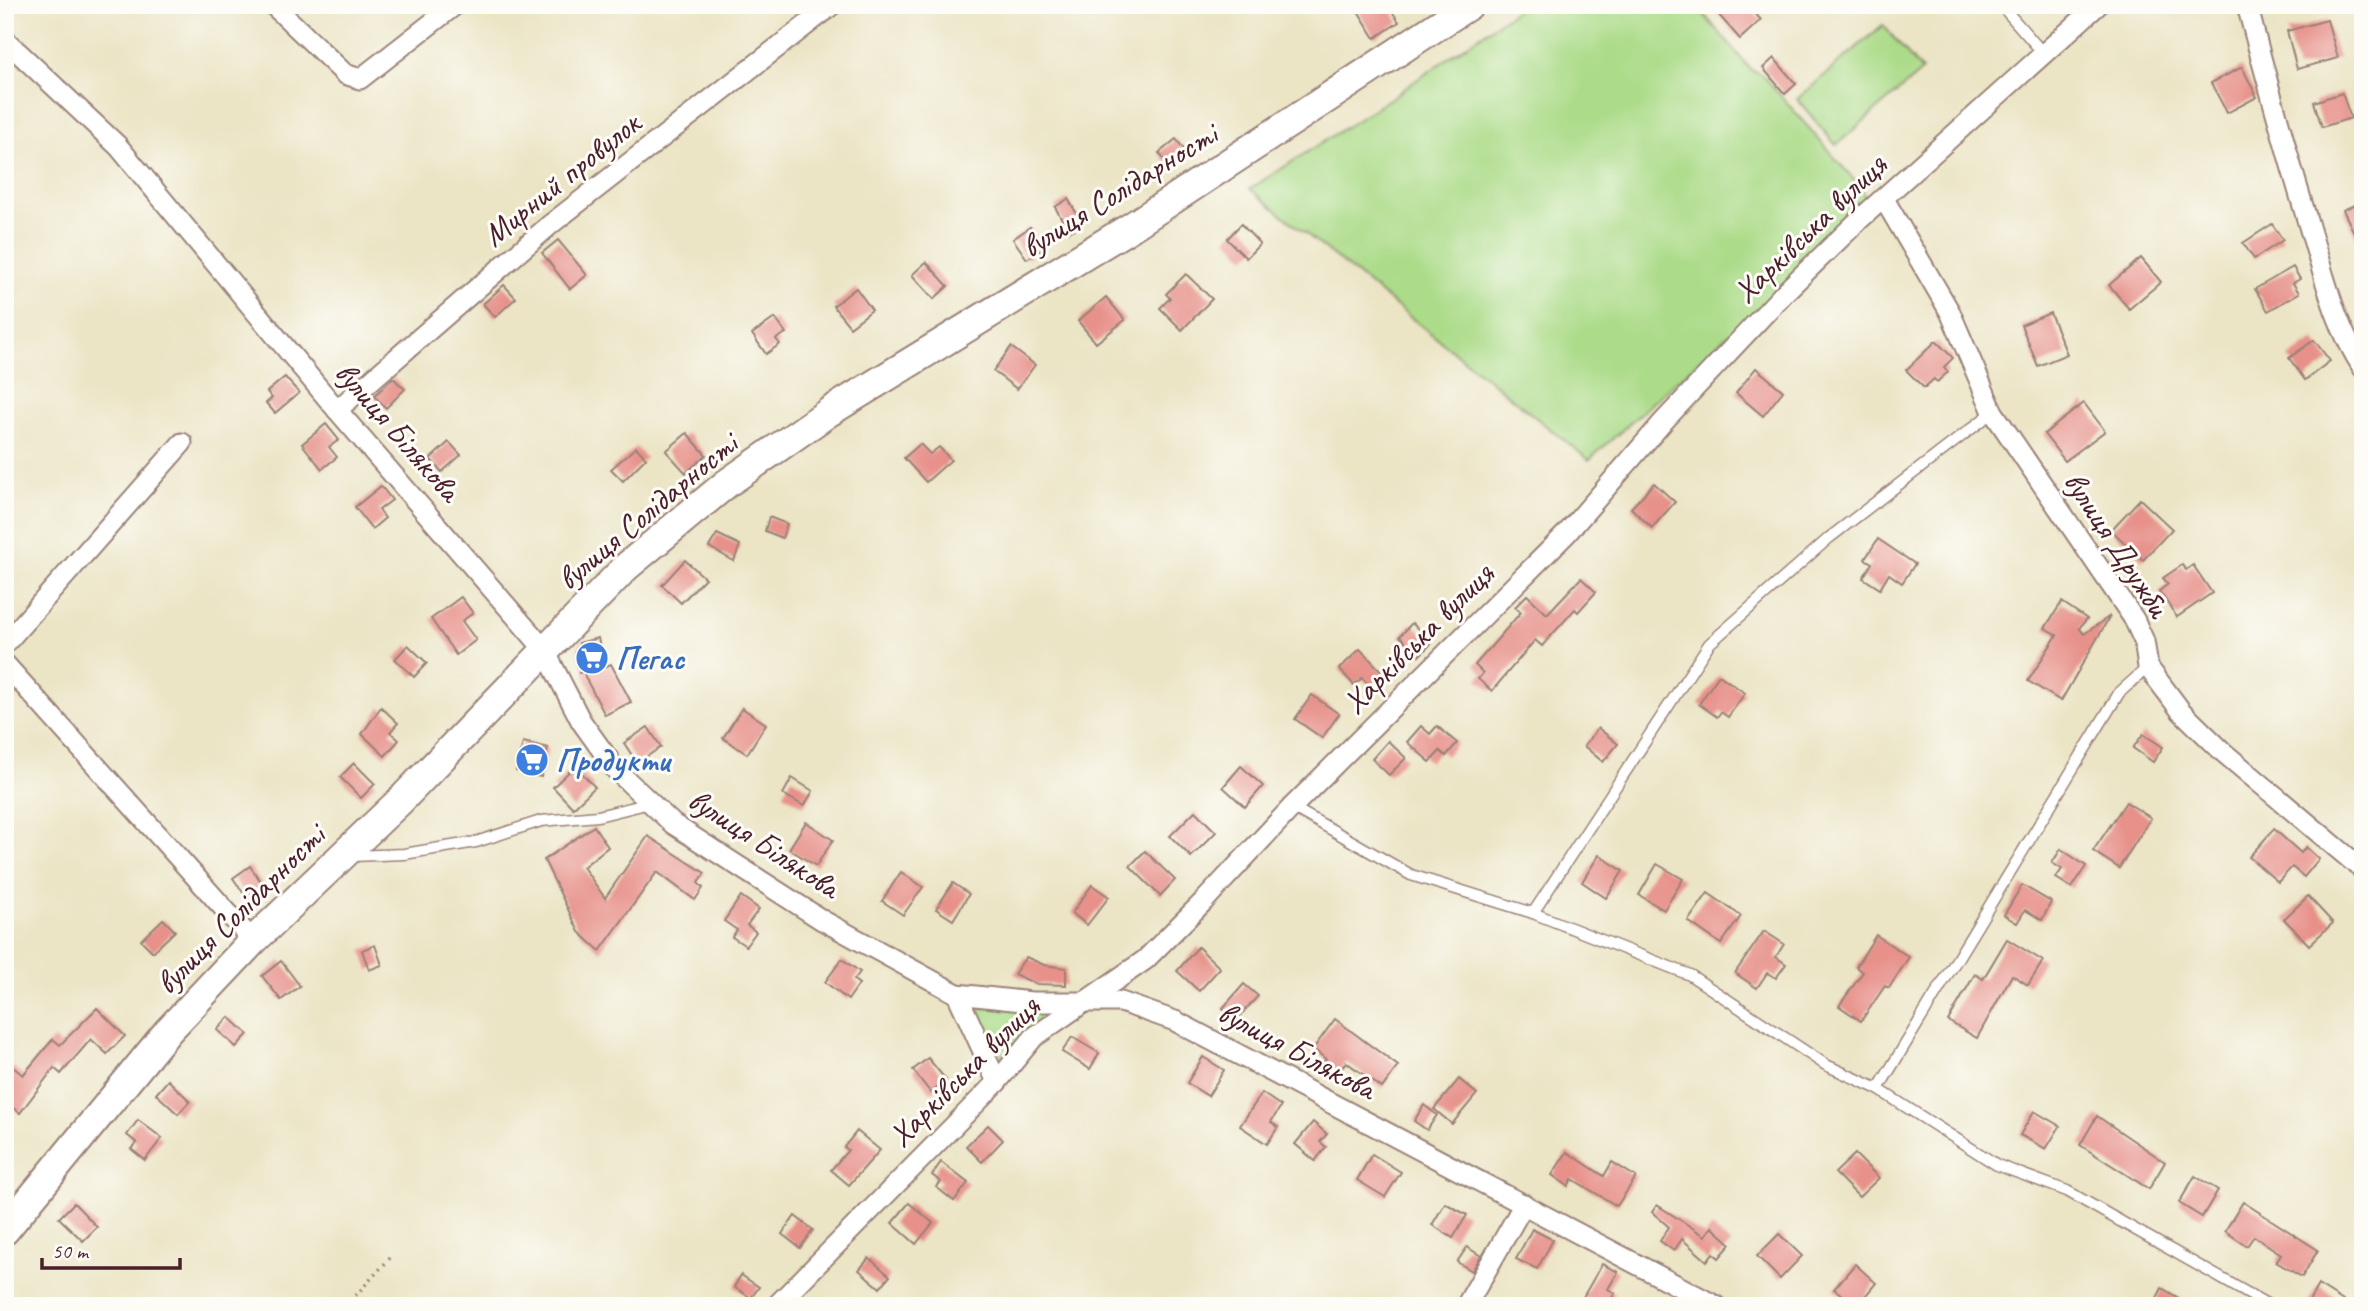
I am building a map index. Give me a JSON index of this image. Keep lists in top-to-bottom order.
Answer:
{
  "streets": {
    "main road": ["вулиця Солідарності"],
    "street": [
      "Мирний провулок",
      "Харківська вулиця",
      "вулиця Білякова",
      "вулиця Дружби"
    ]
  },
  "crossings": [
    ["Мирний провулок", "вулиця Білякова"],
    ["вулиця Солідарності", "вулиця Білякова"],
    ["Харківська вулиця", "вулиця Білякова"],
    ["Харківська вулиця", "вулиця Дружби"]
  ],
  "places": {
    "supermarket": ["Пегас", "Продукти"]
  },
  "scale_bar": "50 m"
}
